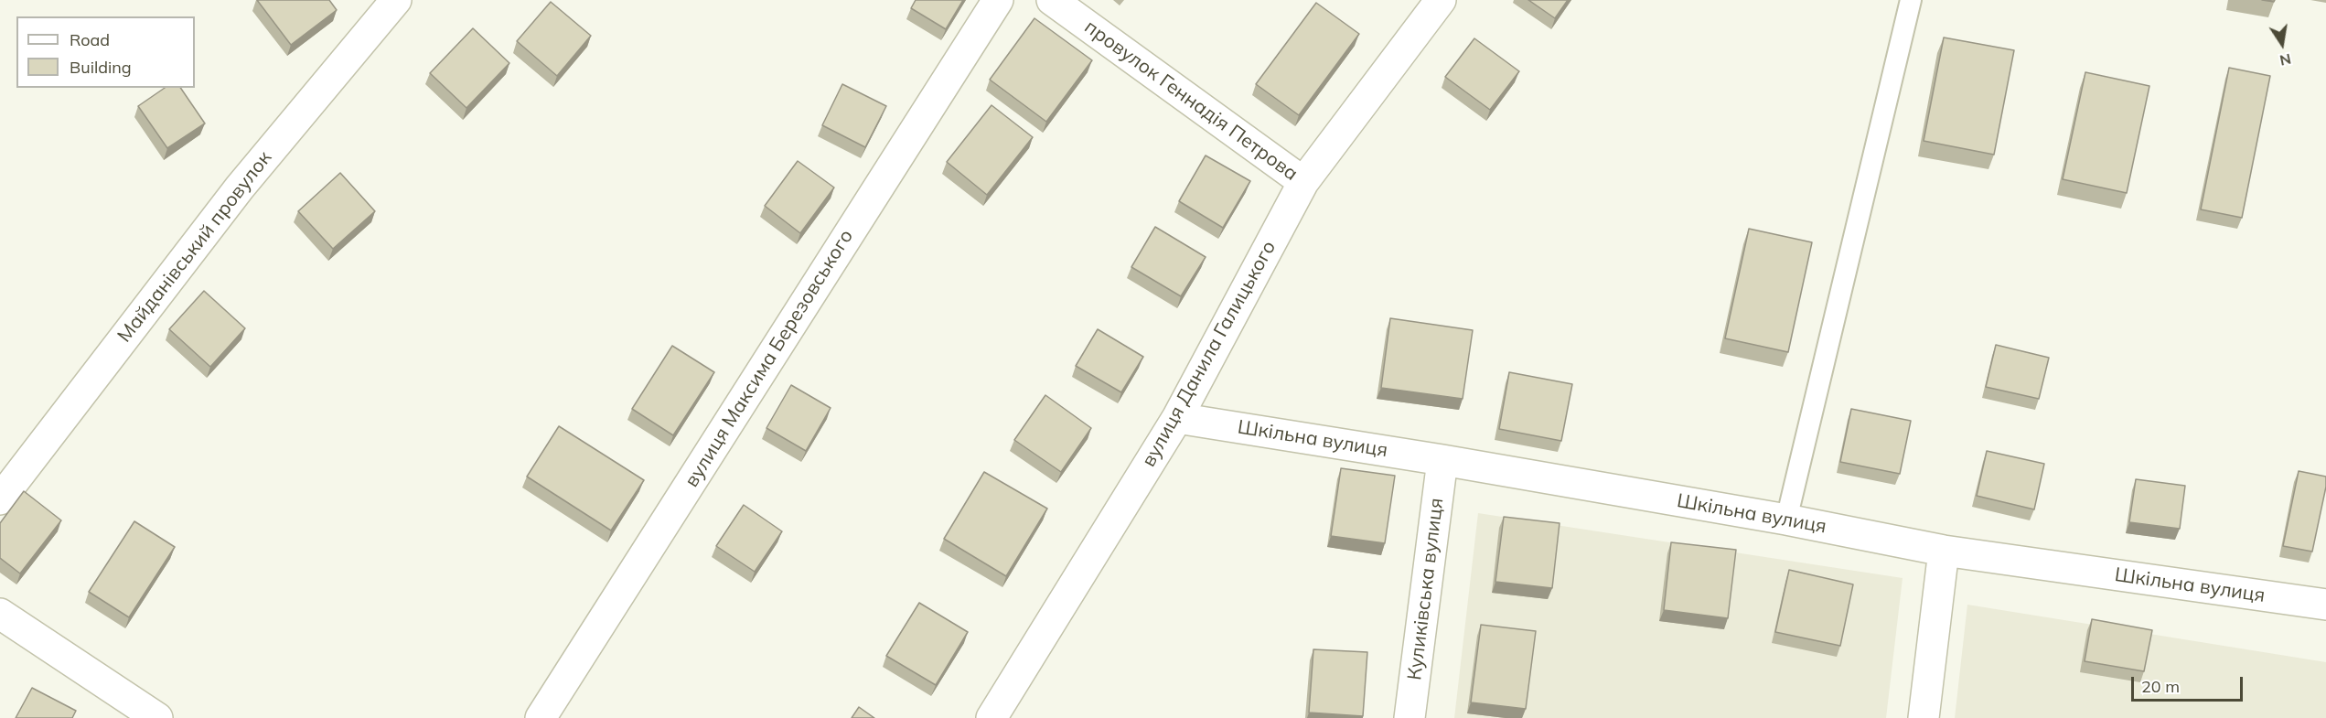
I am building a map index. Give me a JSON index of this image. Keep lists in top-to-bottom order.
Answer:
{
  "streets": {
    "street": [
      "провулок Геннадія Петрова",
      "Майданівський провулок",
      "вулиця Данила Галицького",
      "вулиця Максима Березовського",
      "Шкільна вулиця",
      "Куликівська вулиця"
    ]
  },
  "crossings": [
    ["провулок Геннадія Петрова", "вулиця Данила Галицького"],
    ["вулиця Данила Галицького", "Шкільна вулиця"],
    ["Шкільна вулиця", "Куликівська вулиця"]
  ],
  "legend": ["Road", "Building"],
  "scale_bar": "20 m",
  "north": "bottom"
}
